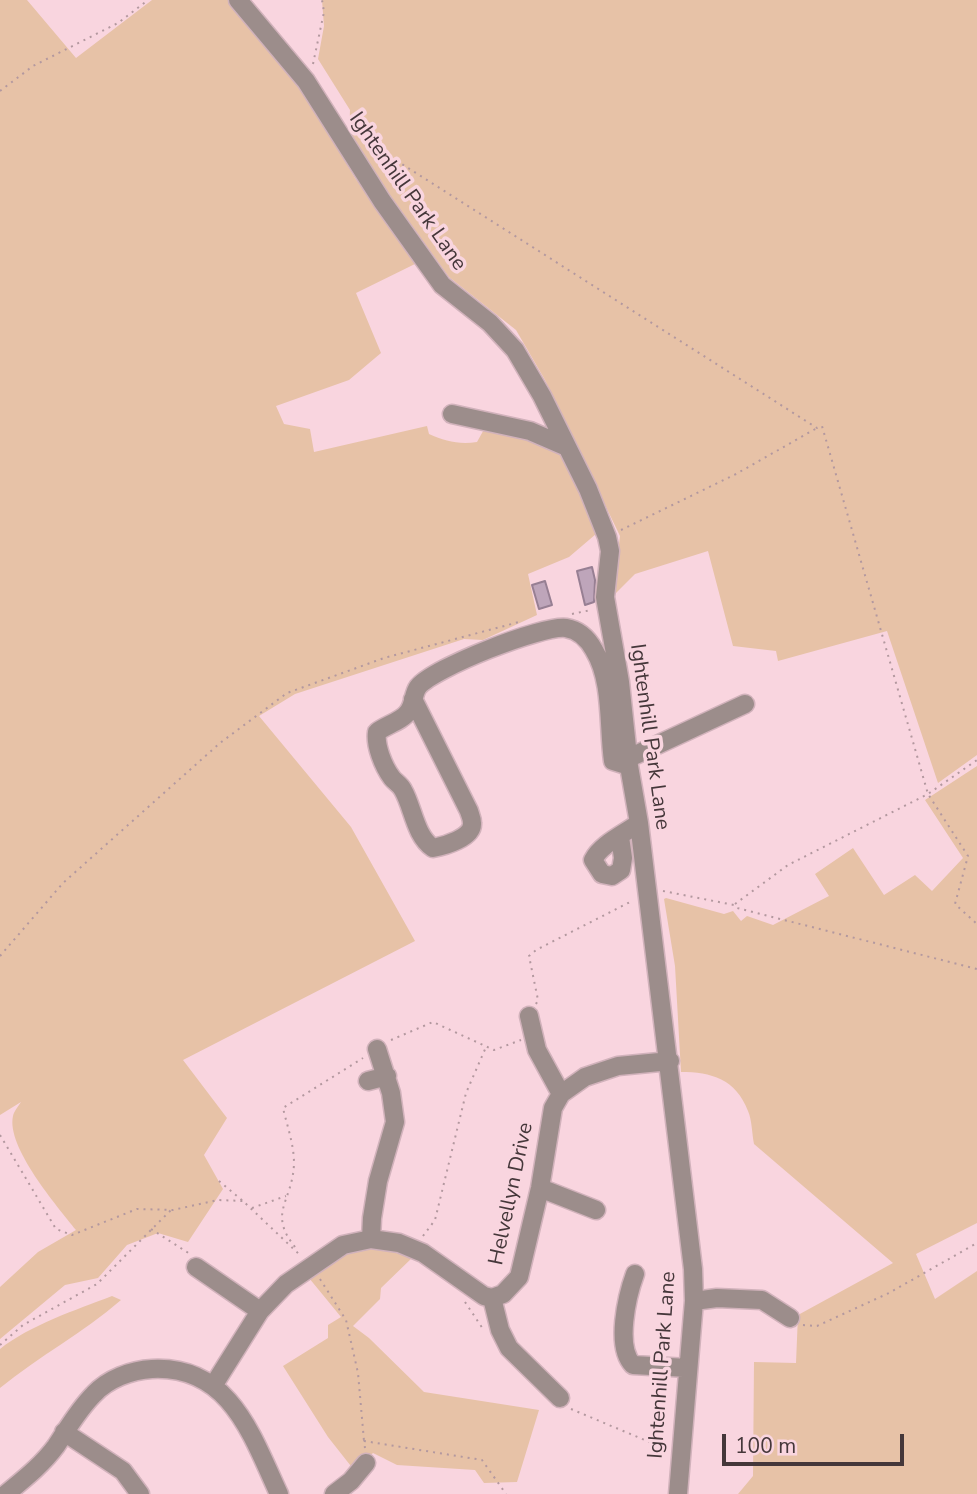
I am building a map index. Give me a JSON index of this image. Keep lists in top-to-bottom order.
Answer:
{
  "streets": {
    "street": ["Ightenhill Park Lane", "Helvellyn Drive"]
  },
  "scale_bar": "100 m"
}
